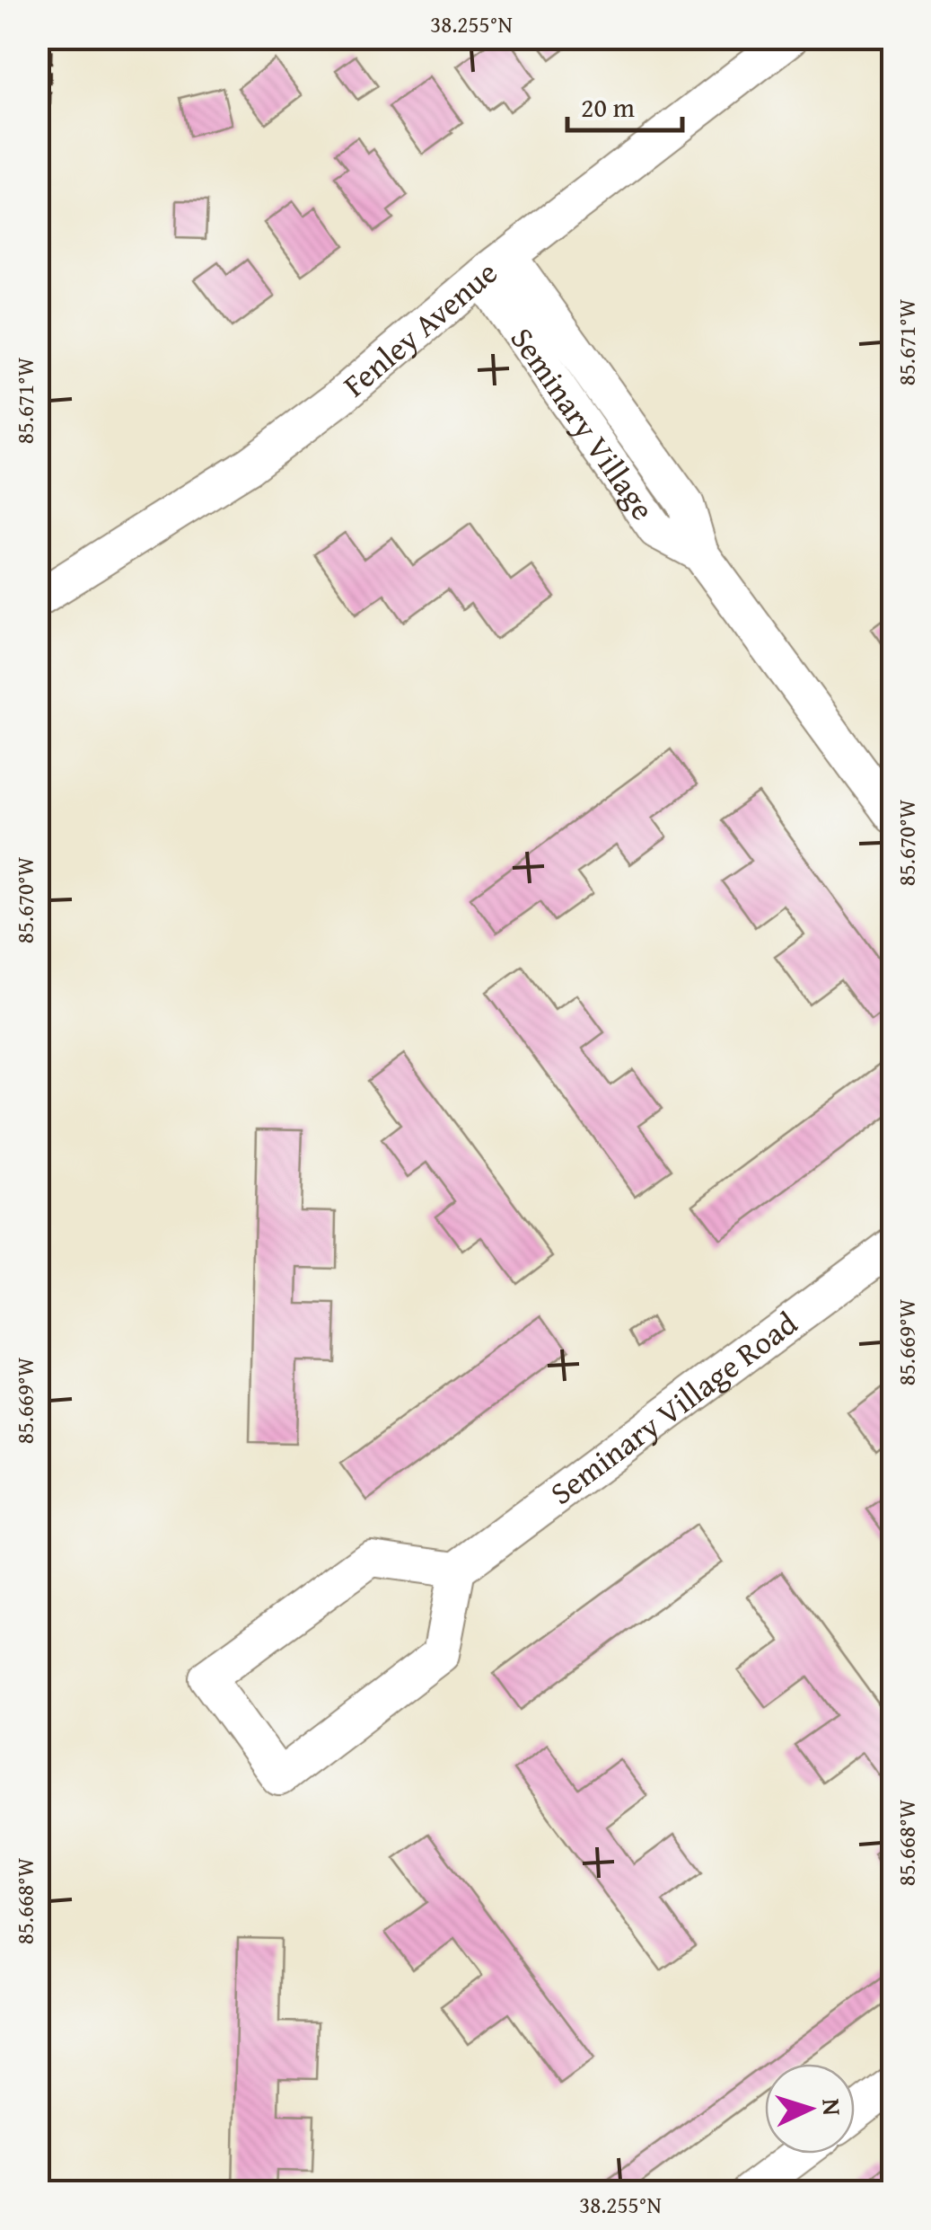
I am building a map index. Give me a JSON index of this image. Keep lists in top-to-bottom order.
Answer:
{
  "streets": {
    "street": ["Fenley Avenue", "Seminary Village", "Seminary Village Road"]
  },
  "crossings": [
    ["Fenley Avenue", "Seminary Village"]
  ],
  "scale_bar": "20 m",
  "north": "right",
  "coordinates": [
    "38.255°N",
    "85.671°W",
    "85.670°W",
    "85.669°W",
    "85.668°W"
  ]
}
